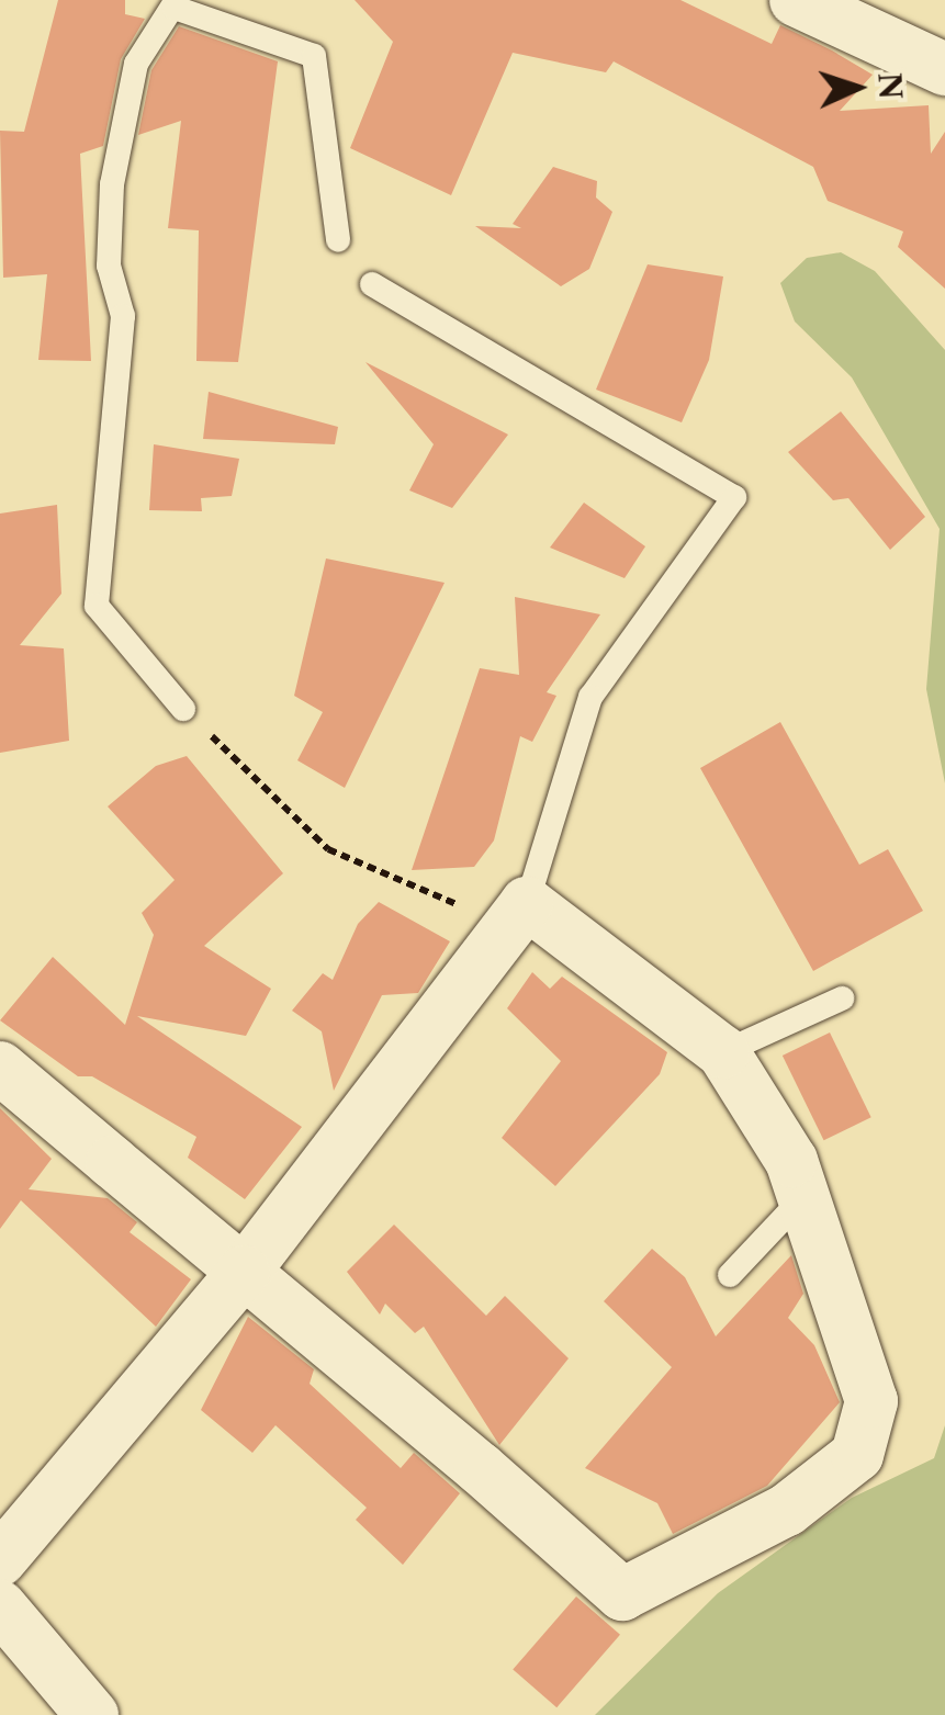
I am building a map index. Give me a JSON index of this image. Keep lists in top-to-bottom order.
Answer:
{
  "north": "right"
}
